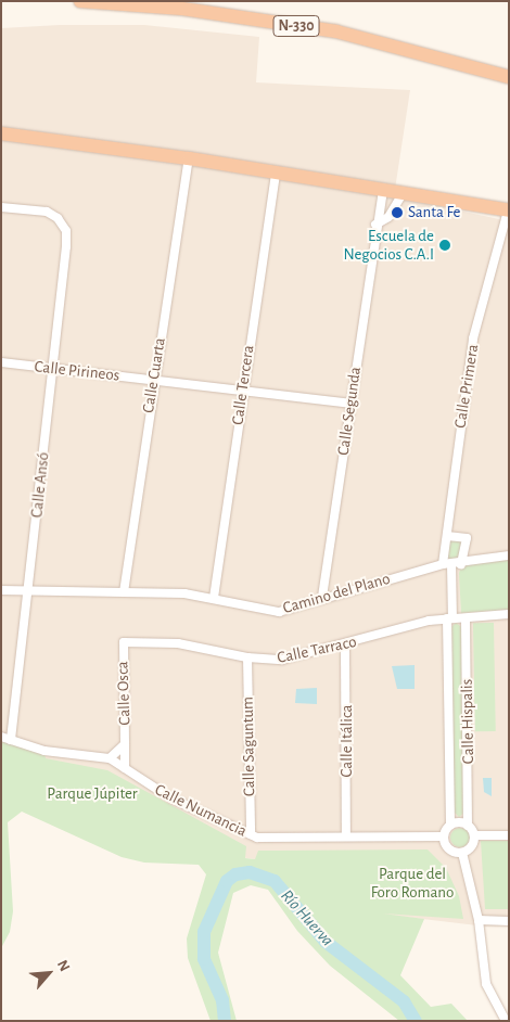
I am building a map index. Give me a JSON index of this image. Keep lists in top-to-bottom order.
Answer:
{
  "streets": {
    "highway": ["N-330"],
    "street": [
      "Calle Pirineos",
      "Calle Cuarta",
      "Calle Tercera",
      "Calle Primera",
      "Calle Segunda",
      "Calle Ansó",
      "Camino del Plano",
      "Calle Tarraco",
      "Calle Osca",
      "Calle Hispalis",
      "Calle Itálica",
      "Calle Saguntum",
      "Calle Numancia"
    ]
  },
  "crossings": [
    ["Calle Pirineos", "Calle Cuarta"],
    ["Calle Pirineos", "Calle Tercera"],
    ["Calle Pirineos", "Calle Segunda"],
    ["Calle Pirineos", "Calle Ansó"],
    ["Calle Cuarta", "Camino del Plano"],
    ["Calle Tercera", "Camino del Plano"],
    ["Calle Primera", "Camino del Plano"],
    ["Calle Primera", "Calle Hispalis"],
    ["Calle Segunda", "Camino del Plano"],
    ["Calle Ansó", "Camino del Plano"],
    ["Calle Ansó", "Calle Numancia"],
    ["Camino del Plano", "Calle Hispalis"],
    ["Calle Tarraco", "Calle Osca"],
    ["Calle Tarraco", "Calle Hispalis"],
    ["Calle Tarraco", "Calle Itálica"],
    ["Calle Tarraco", "Calle Saguntum"],
    ["Calle Osca", "Calle Numancia"],
    ["Calle Hispalis", "Calle Numancia"],
    ["Calle Itálica", "Calle Numancia"],
    ["Calle Saguntum", "Calle Numancia"]
  ],
  "water": ["Río Huerva"],
  "parks": ["Parque Júpiter", "Parque del Foro Romano"],
  "places": ["Santa Fe", "Escuela de Negocios C.A.I"],
  "north": "top right"
}
